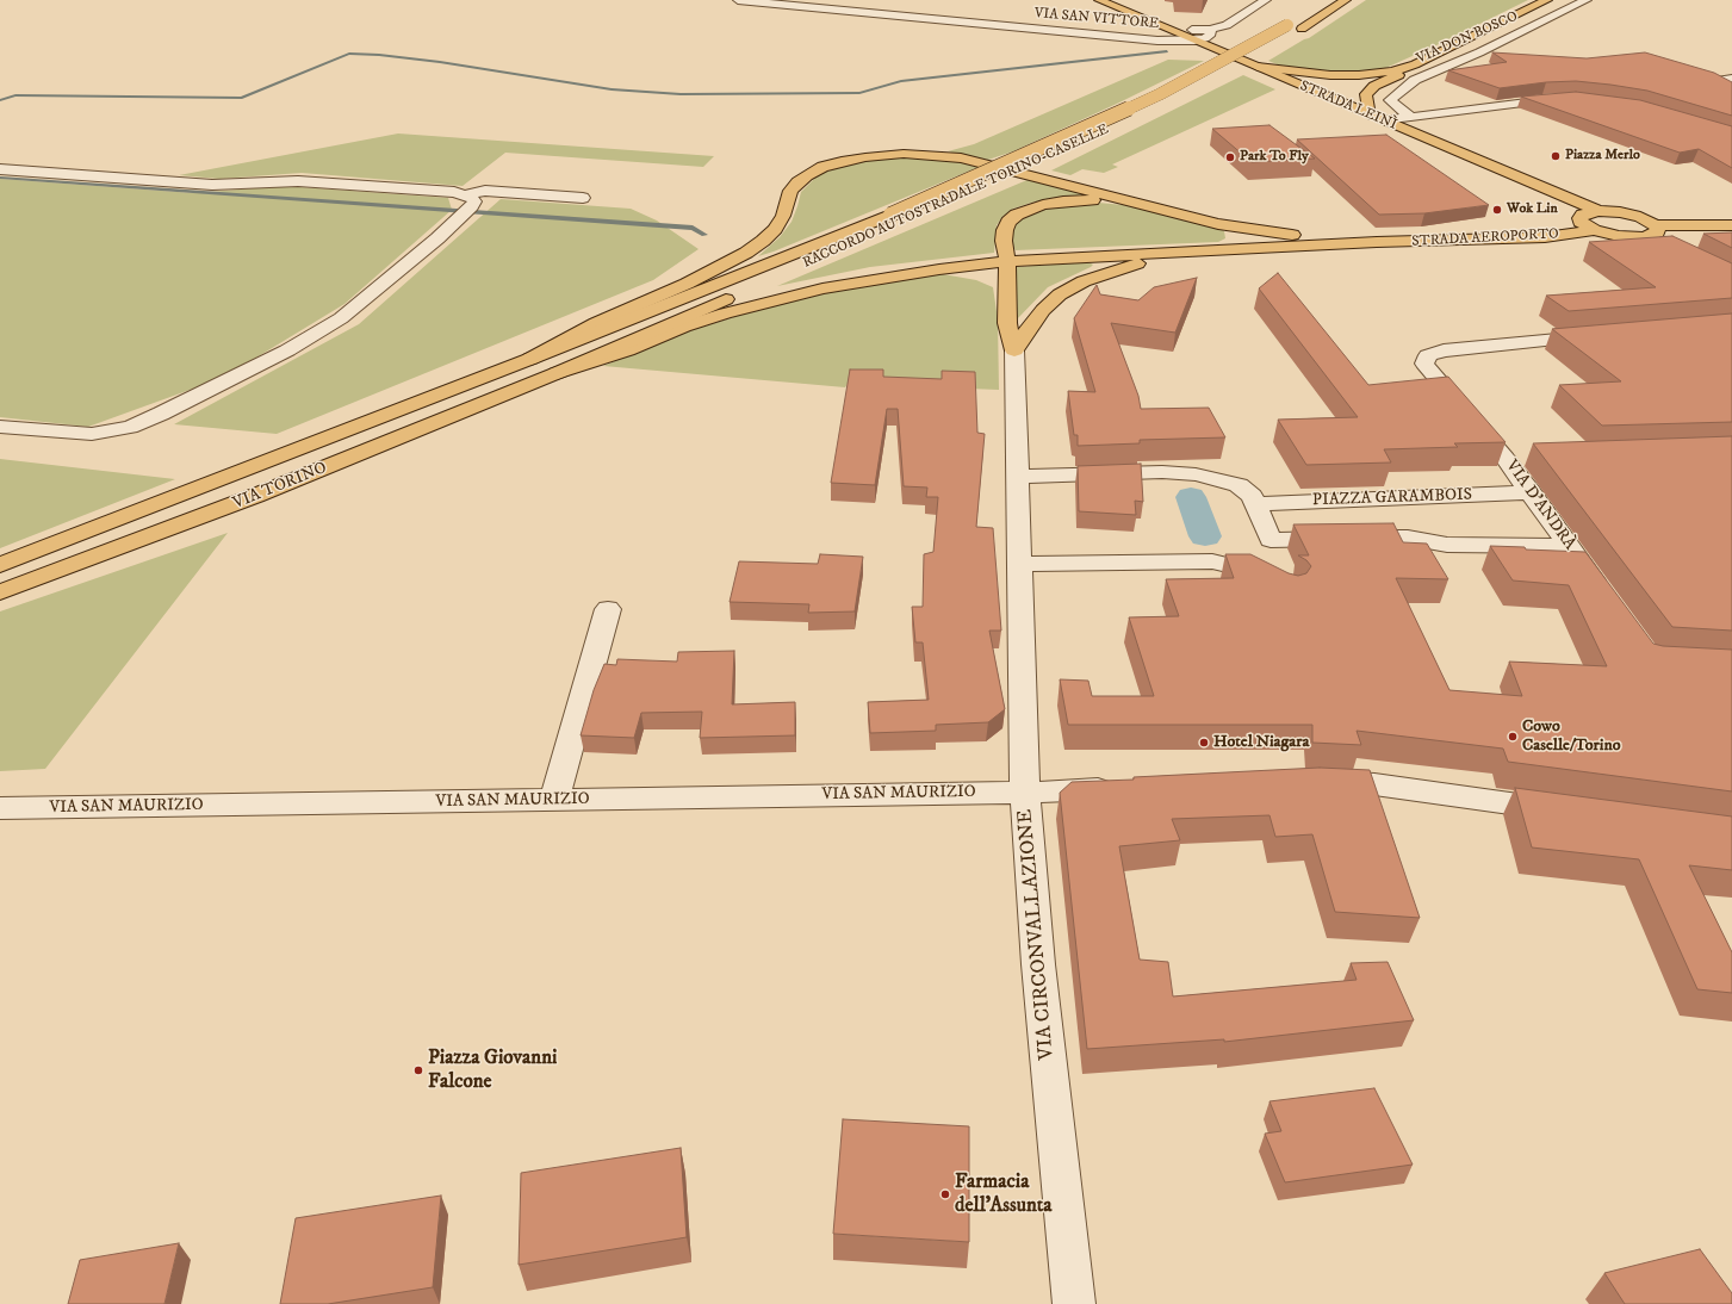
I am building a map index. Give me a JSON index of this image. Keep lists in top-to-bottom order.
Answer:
{
  "streets": {
    "main road": [
      "STRADA LEINÌ",
      "RACCORDO AUTOSTRADALE TORINO-CASELLE",
      "STRADA AEROPORTO",
      "VIA TORINO"
    ],
    "street": [
      "VIA SAN VITTORE",
      "VIA DON BOSCO",
      "PIAZZA GARAMBOIS",
      "VIA D'ANDRÀ",
      "VIA SAN MAURIZIO",
      "VIA CIRCONVALLAZIONE"
    ]
  },
  "crossings": [
    ["VIA SAN VITTORE", "STRADA LEINÌ"],
    ["RACCORDO AUTOSTRADALE TORINO-CASELLE", "VIA TORINO"],
    ["PIAZZA GARAMBOIS", "VIA D'ANDRÀ"],
    ["VIA SAN MAURIZIO", "VIA CIRCONVALLAZIONE"]
  ],
  "places": [
    "Piazza Merlo",
    "Park To Fly",
    "Wok Lin",
    "Cowo Caselle/Torino",
    "Hotel Niagara",
    "Piazza Giovanni Falcone",
    "Farmacia dell'Assunta"
  ]
}
